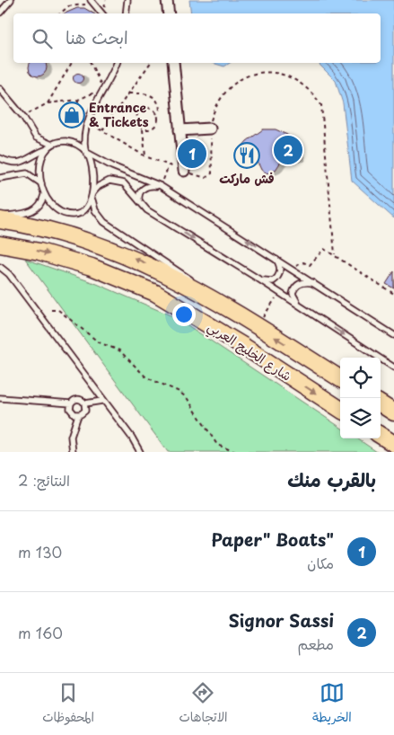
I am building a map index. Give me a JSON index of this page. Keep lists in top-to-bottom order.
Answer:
{
  "streets": {
    "main road": ["شارع الخليج العربي"]
  },
  "places": {
    "shop": ["Entrance & Tickets"],
    "restaurant": ["فش ماركت"]
  },
  "page": {
    "search": "ابحث هنا",
    "pins": ["2", "1"],
    "heading": ["بالقرب منك", "النتائج: 2"],
    "list": [
      {
        "mark": "1",
        "name": "\"Paper\" Boats",
        "note": "مكان",
        "value": "130 m"
      },
      {
        "mark": "2",
        "name": "Signor Sassi",
        "note": "مطعم",
        "value": "160 m"
      }
    ],
    "nav": ["الخريطة", "الاتجاهات", "المحفوظات"]
  }
}
